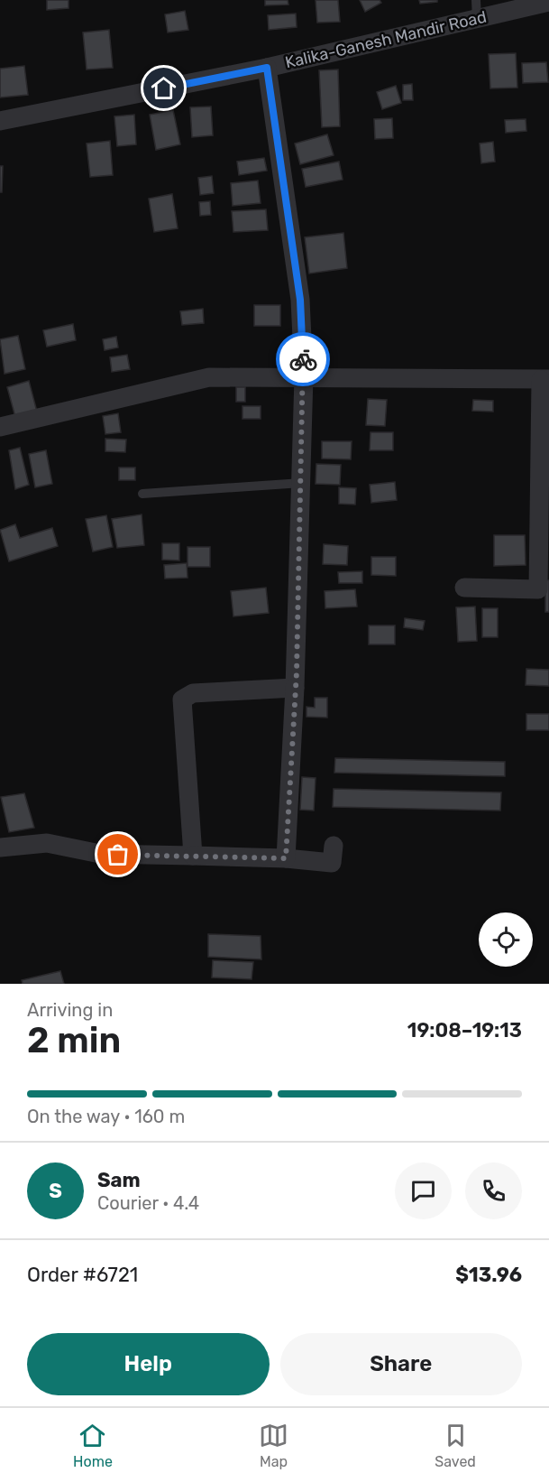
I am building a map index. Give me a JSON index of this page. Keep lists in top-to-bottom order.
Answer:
{
  "streets": {
    "street": ["Kalika-Ganesh Mandir Road"]
  },
  "page": {
    "heading": ["2 min", "Arriving in", "19:08–19:13"],
    "panel": [
      "Sam",
      "Courier · 4.4",
      "Order #6721",
      "$13.96"
    ],
    "bar": "On the way · 160 m",
    "round": "S",
    "buttons": ["Help", "Share"],
    "tabs": ["Home", "Map", "Saved"]
  }
}
